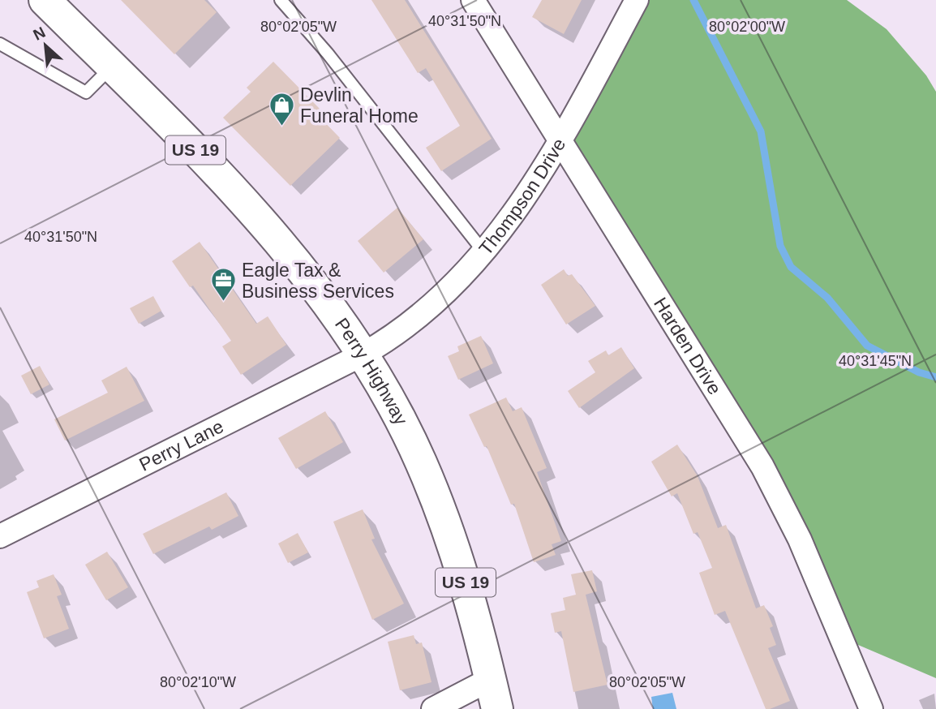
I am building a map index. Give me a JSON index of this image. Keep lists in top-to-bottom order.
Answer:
{
  "streets": {
    "main road": ["US 19", "Perry Highway"],
    "street": ["Thompson Drive", "Harden Drive", "Perry Lane"]
  },
  "crossings": [
    ["Thompson Drive", "Harden Drive"],
    ["Thompson Drive", "Perry Highway"],
    ["Thompson Drive", "Perry Lane"],
    ["Perry Highway", "Perry Lane"]
  ],
  "places": {
    "shop": ["Devlin Funeral Home"],
    "office": ["Eagle Tax & Business Services"]
  },
  "north": "top left",
  "coordinates": [
    "40°31'50\"N",
    "80°02'05\"W",
    "80°02'00\"W",
    "40°31'45\"N",
    "80°02'10\"W"
  ]
}
